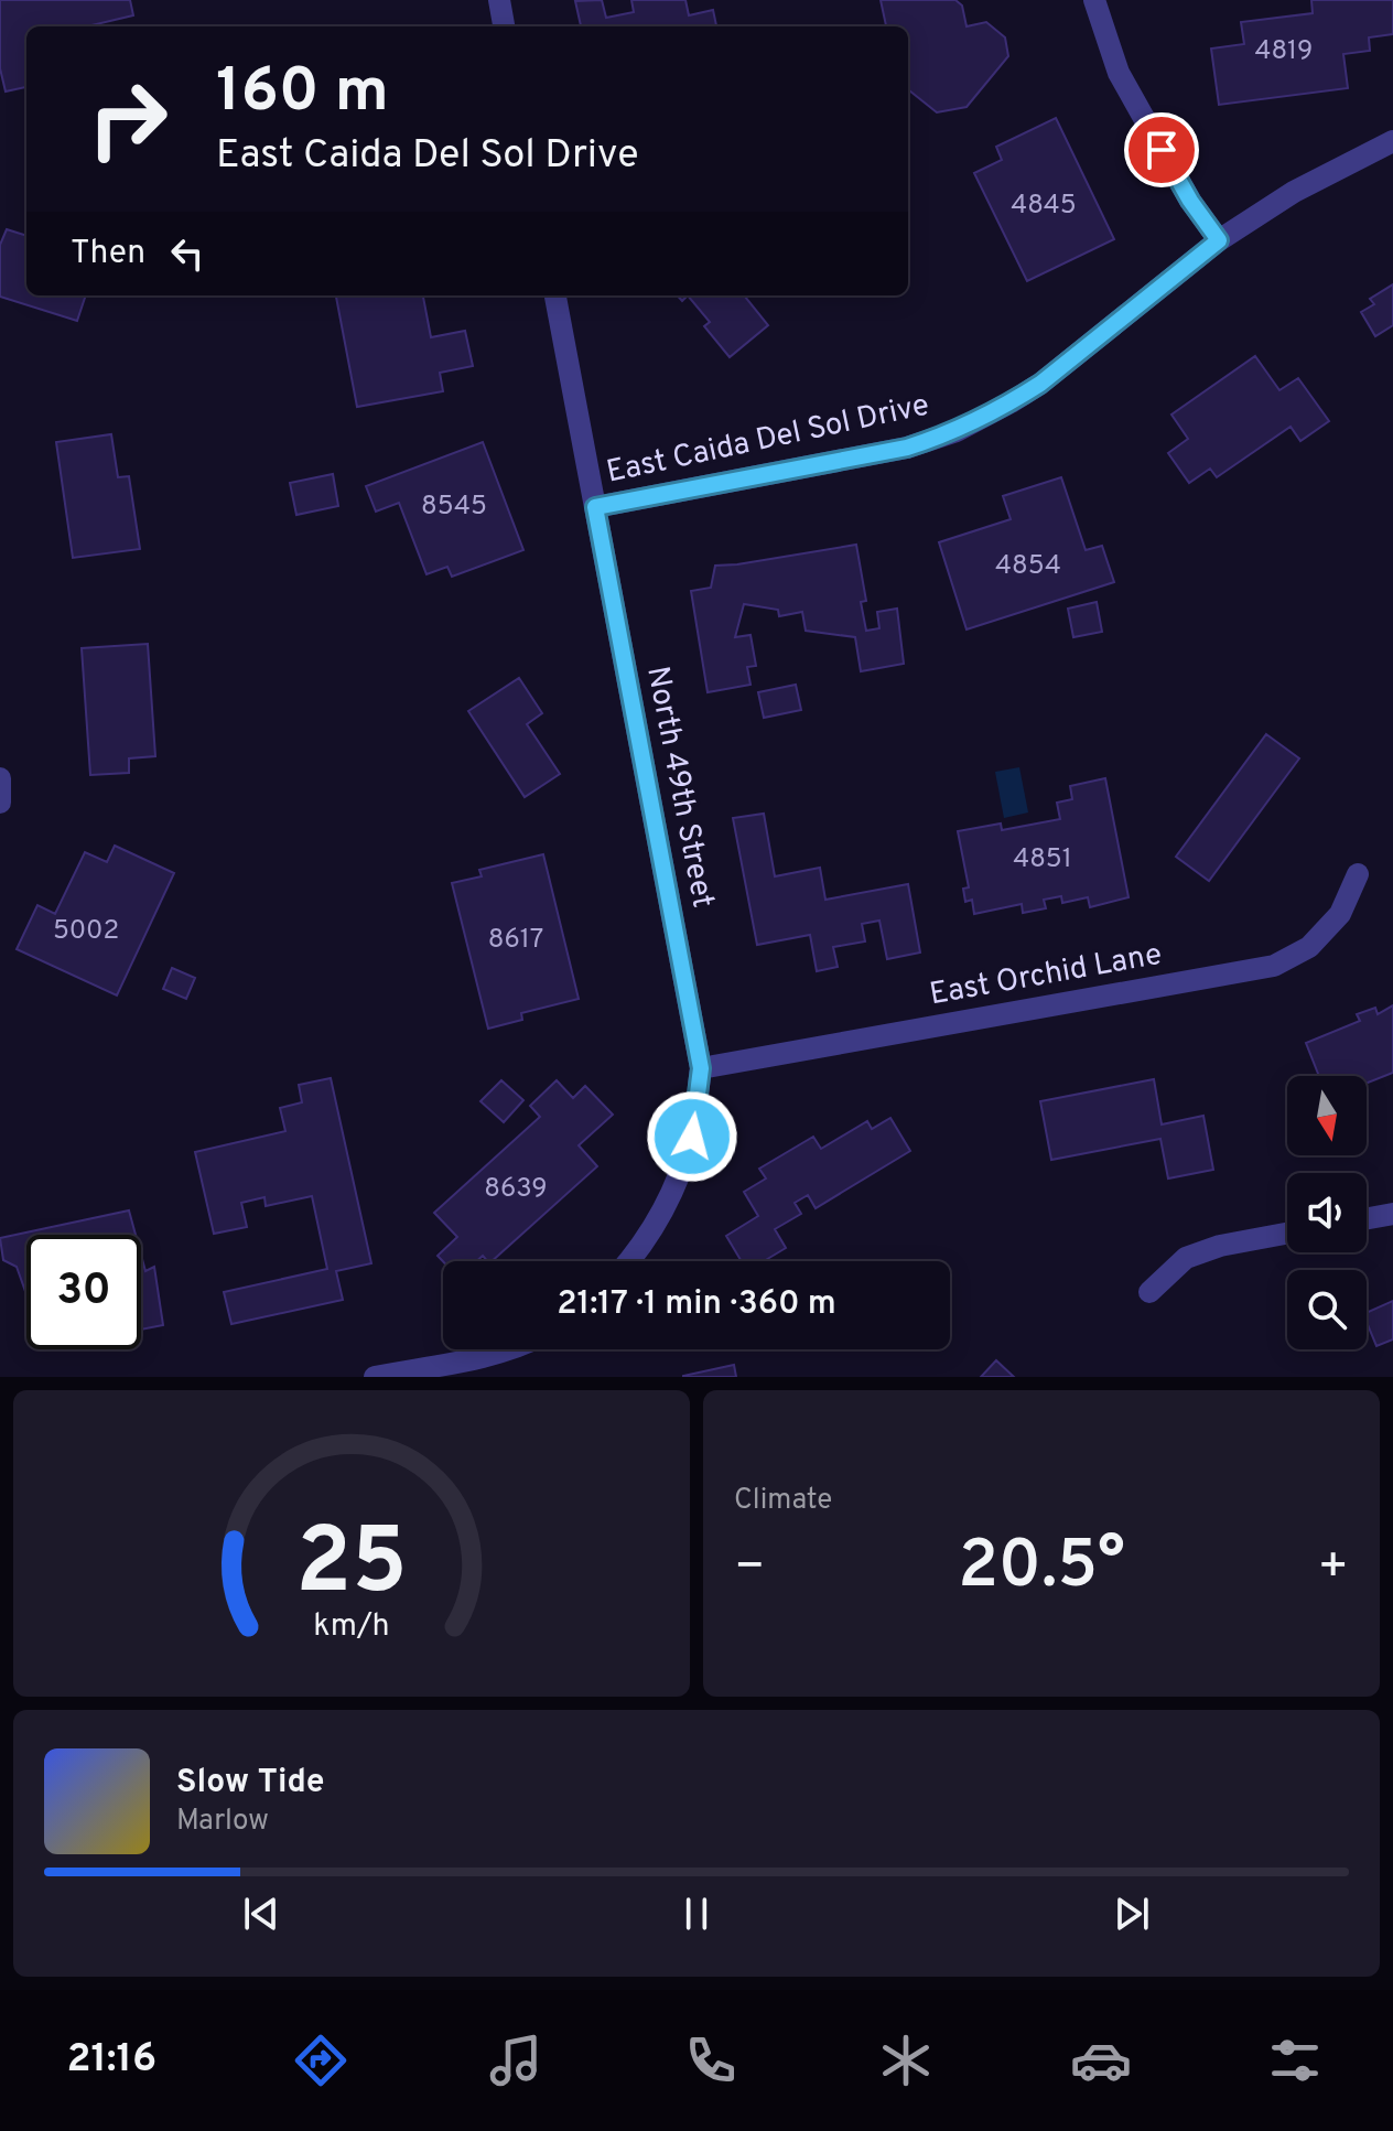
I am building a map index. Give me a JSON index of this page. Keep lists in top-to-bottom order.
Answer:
{
  "streets": {
    "street": ["East Caida Del Sol Drive", "North 49th Street", "East Orchid Lane"]
  },
  "crossings": [
    ["East Caida Del Sol Drive", "North 49th Street"],
    ["North 49th Street", "East Orchid Lane"]
  ],
  "house_numbers": [
    "4819",
    "4845",
    "8545",
    "4854",
    "4851",
    "5002",
    "8617",
    "8639"
  ],
  "north": "bottom",
  "page": {
    "turn": ["160 m", "East Caida Del Sol Drive"],
    "then": "Then",
    "limit": "30",
    "trip": "21:17 · 1 min · 360 m",
    "tile": "Climate",
    "heat": ["−", "20.5°", "+"],
    "song": ["Slow Tide", "Marlow"],
    "tabs": "21:16",
    "gauge": ["25", "km/h"]
  }
}
